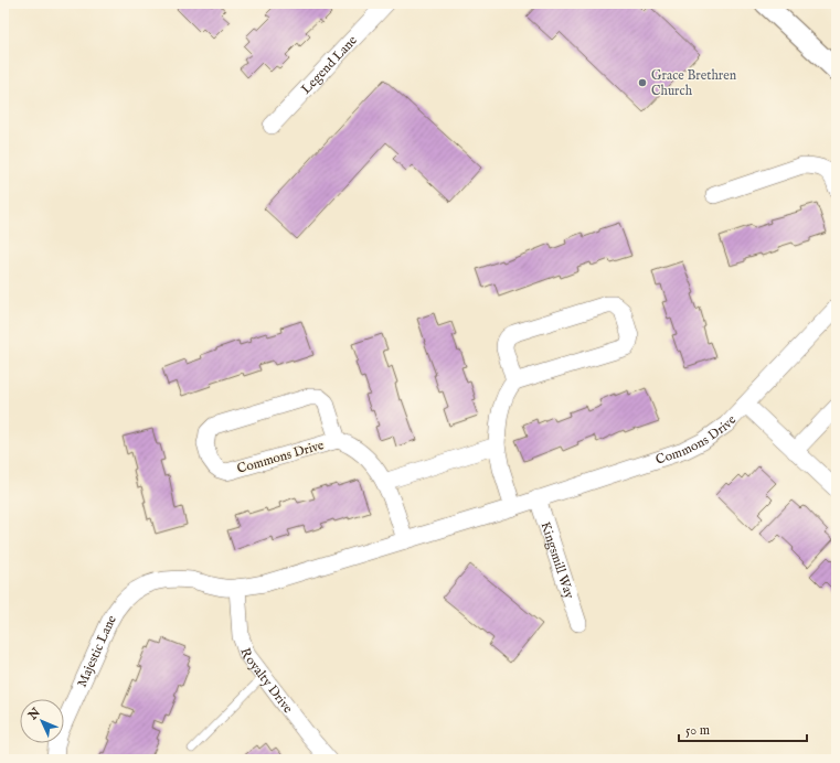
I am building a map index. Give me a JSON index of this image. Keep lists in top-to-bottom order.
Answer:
{
  "streets": {
    "street": [
      "Legend Lane",
      "Commons Drive",
      "Kingsmill Way",
      "Majestic Lane",
      "Royalty Drive"
    ]
  },
  "crossings": [
    ["Commons Drive", "Kingsmill Way"],
    ["Commons Drive", "Majestic Lane"],
    ["Commons Drive", "Royalty Drive"]
  ],
  "places": ["Grace Brethren Church"],
  "scale_bar": "50 m",
  "north": "top left"
}
